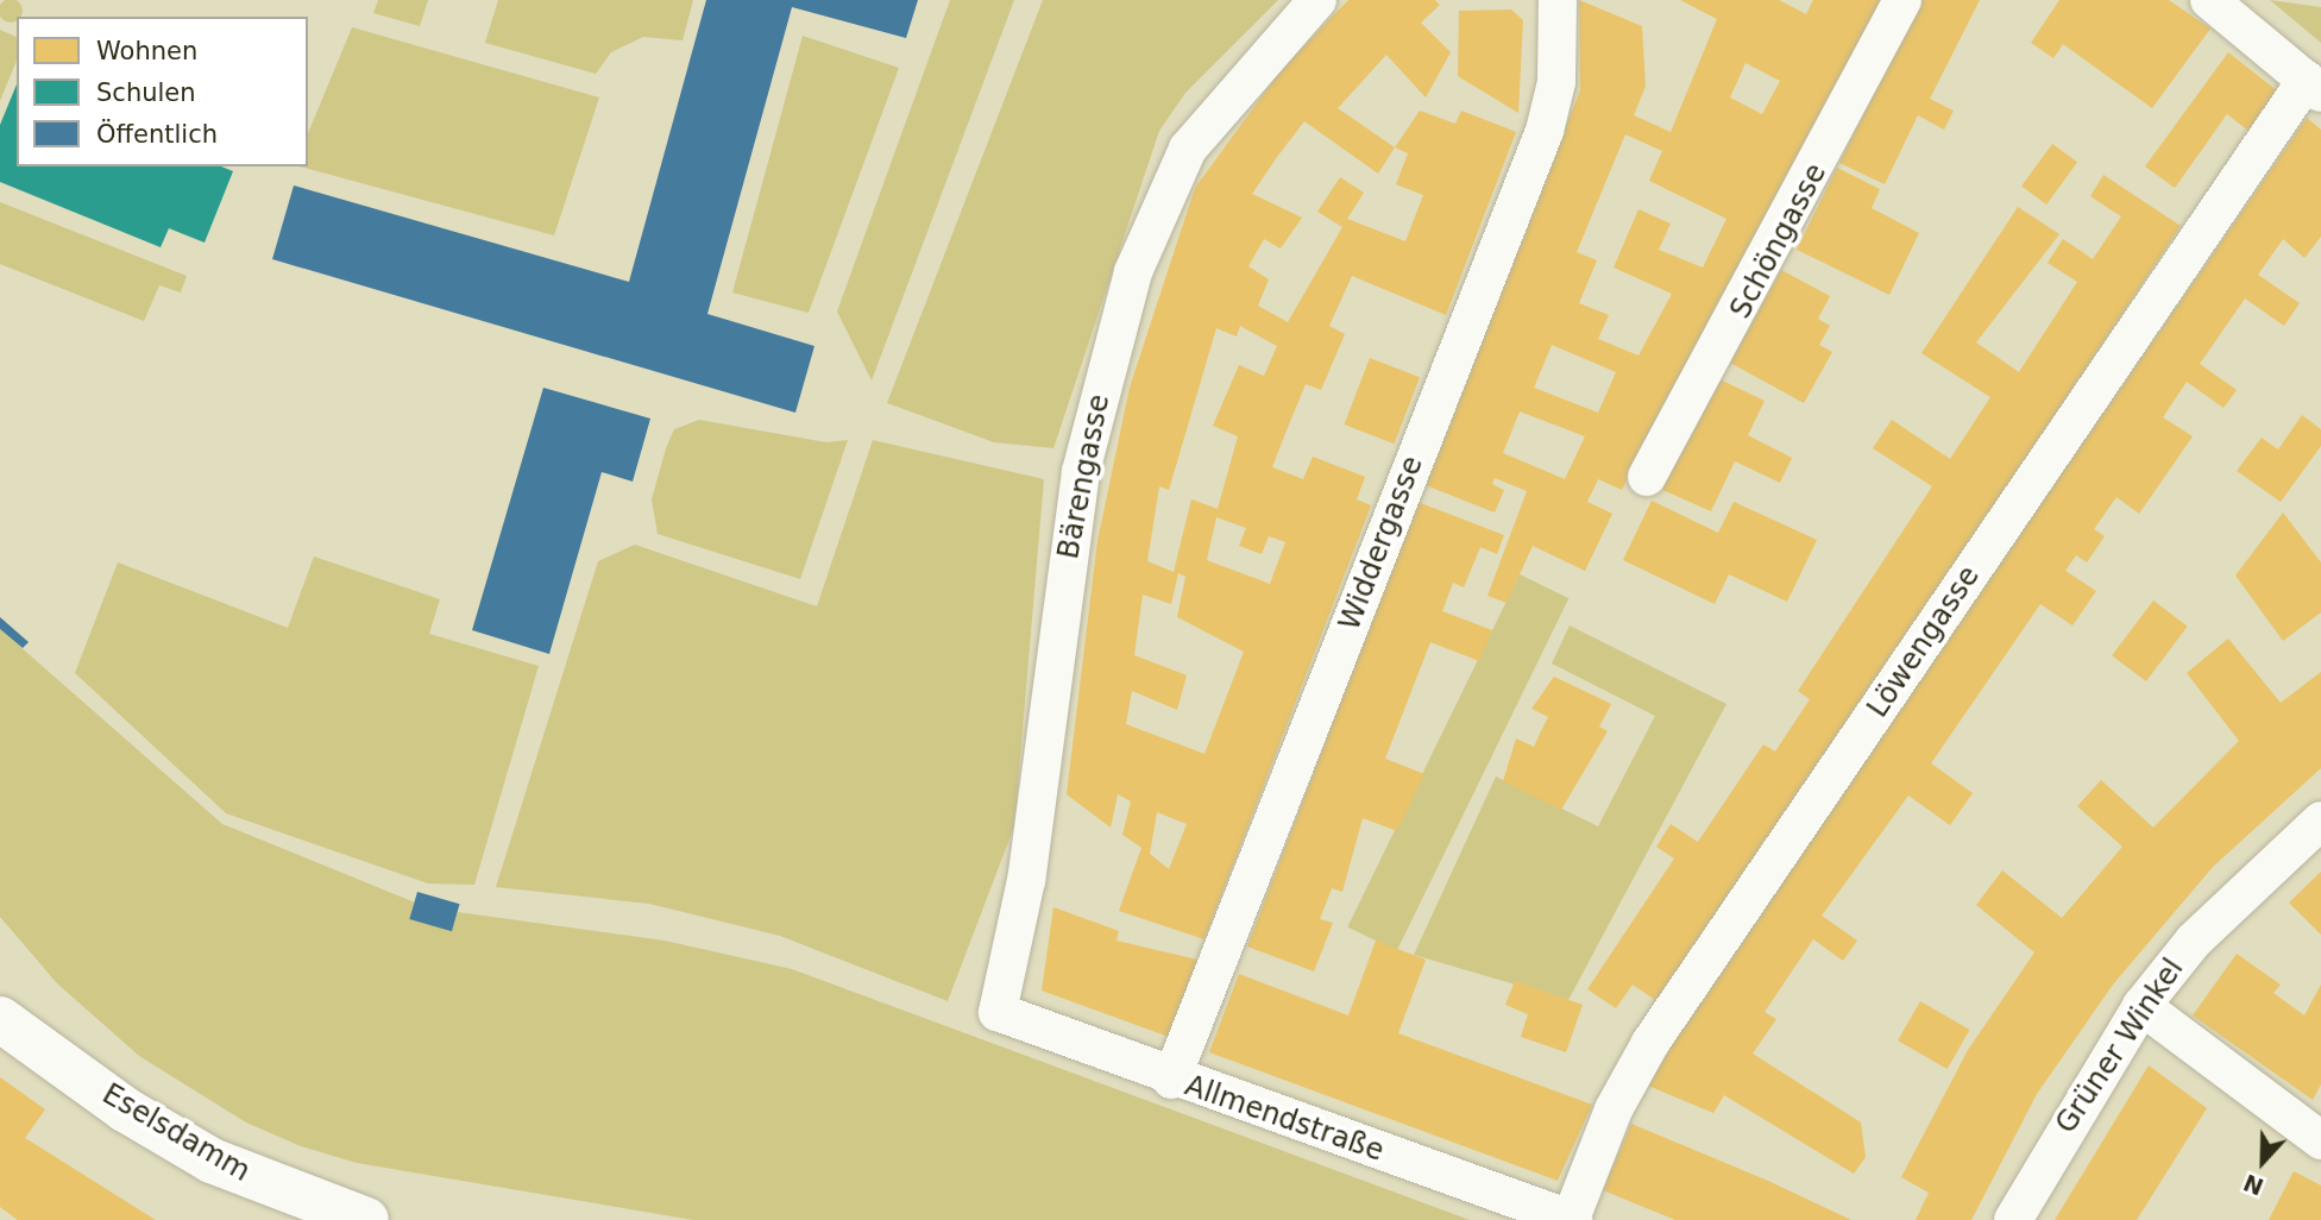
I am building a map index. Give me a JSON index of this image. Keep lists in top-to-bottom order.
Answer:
{
  "streets": {
    "street": [
      "Schöngasse",
      "Bärengasse",
      "Widdergasse",
      "Löwengasse",
      "Grüner Winkel",
      "Allmendstraße",
      "Eselsdamm"
    ]
  },
  "crossings": [
    ["Bärengasse", "Allmendstraße"],
    ["Widdergasse", "Allmendstraße"],
    ["Löwengasse", "Allmendstraße"]
  ],
  "legend": ["Wohnen", "Schulen", "Öffentlich"],
  "north": "bottom"
}
